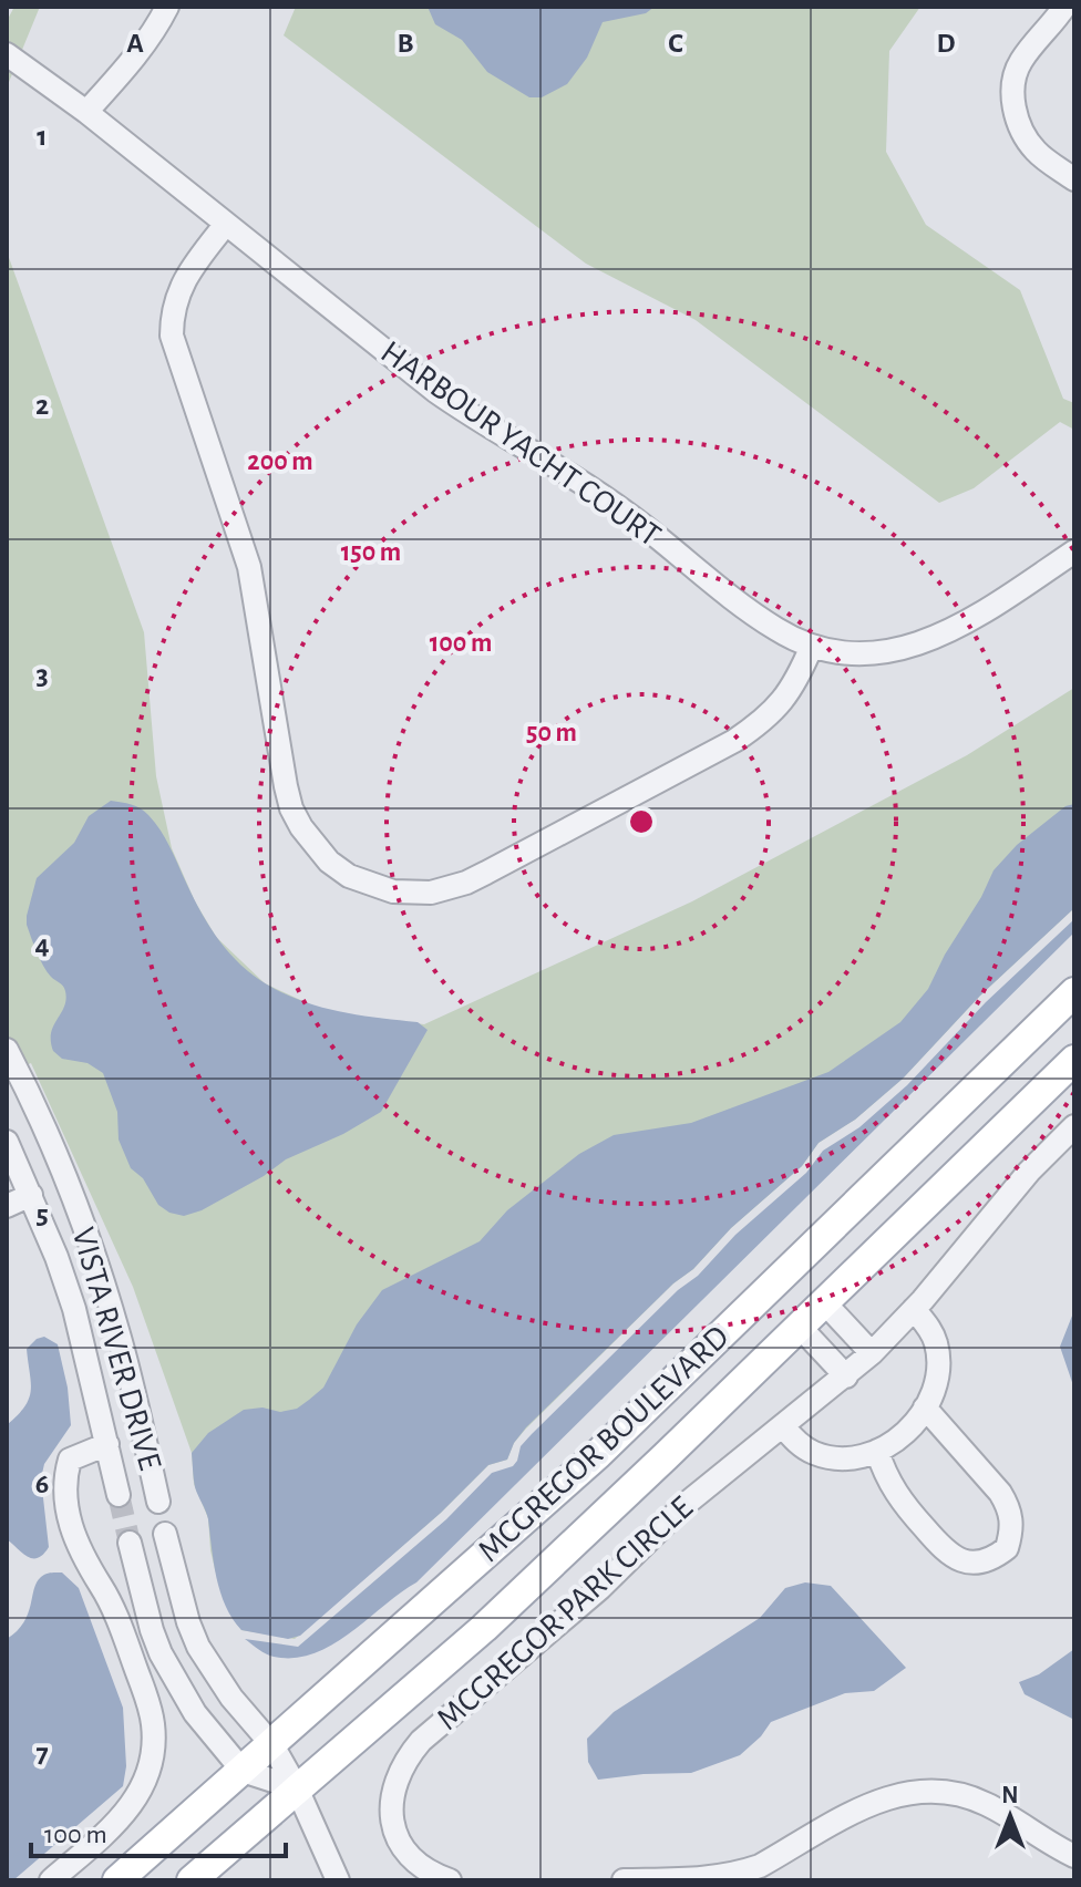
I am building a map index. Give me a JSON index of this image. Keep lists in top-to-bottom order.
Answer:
{
  "streets": {
    "main road": ["MCGREGOR BOULEVARD"],
    "street": ["HARBOUR YACHT COURT", "VISTA RIVER DRIVE", "MCGREGOR PARK CIRCLE"]
  },
  "scale_bar": "100 m",
  "north": "top",
  "grid": {
    "columns": [
      "A",
      "B",
      "C",
      "D"
    ],
    "rows": [
      "1",
      "2",
      "3",
      "4",
      "5",
      "6",
      "7"
    ]
  },
  "rings": [
    "200 m",
    "150 m",
    "100 m",
    "50 m"
  ]
}
